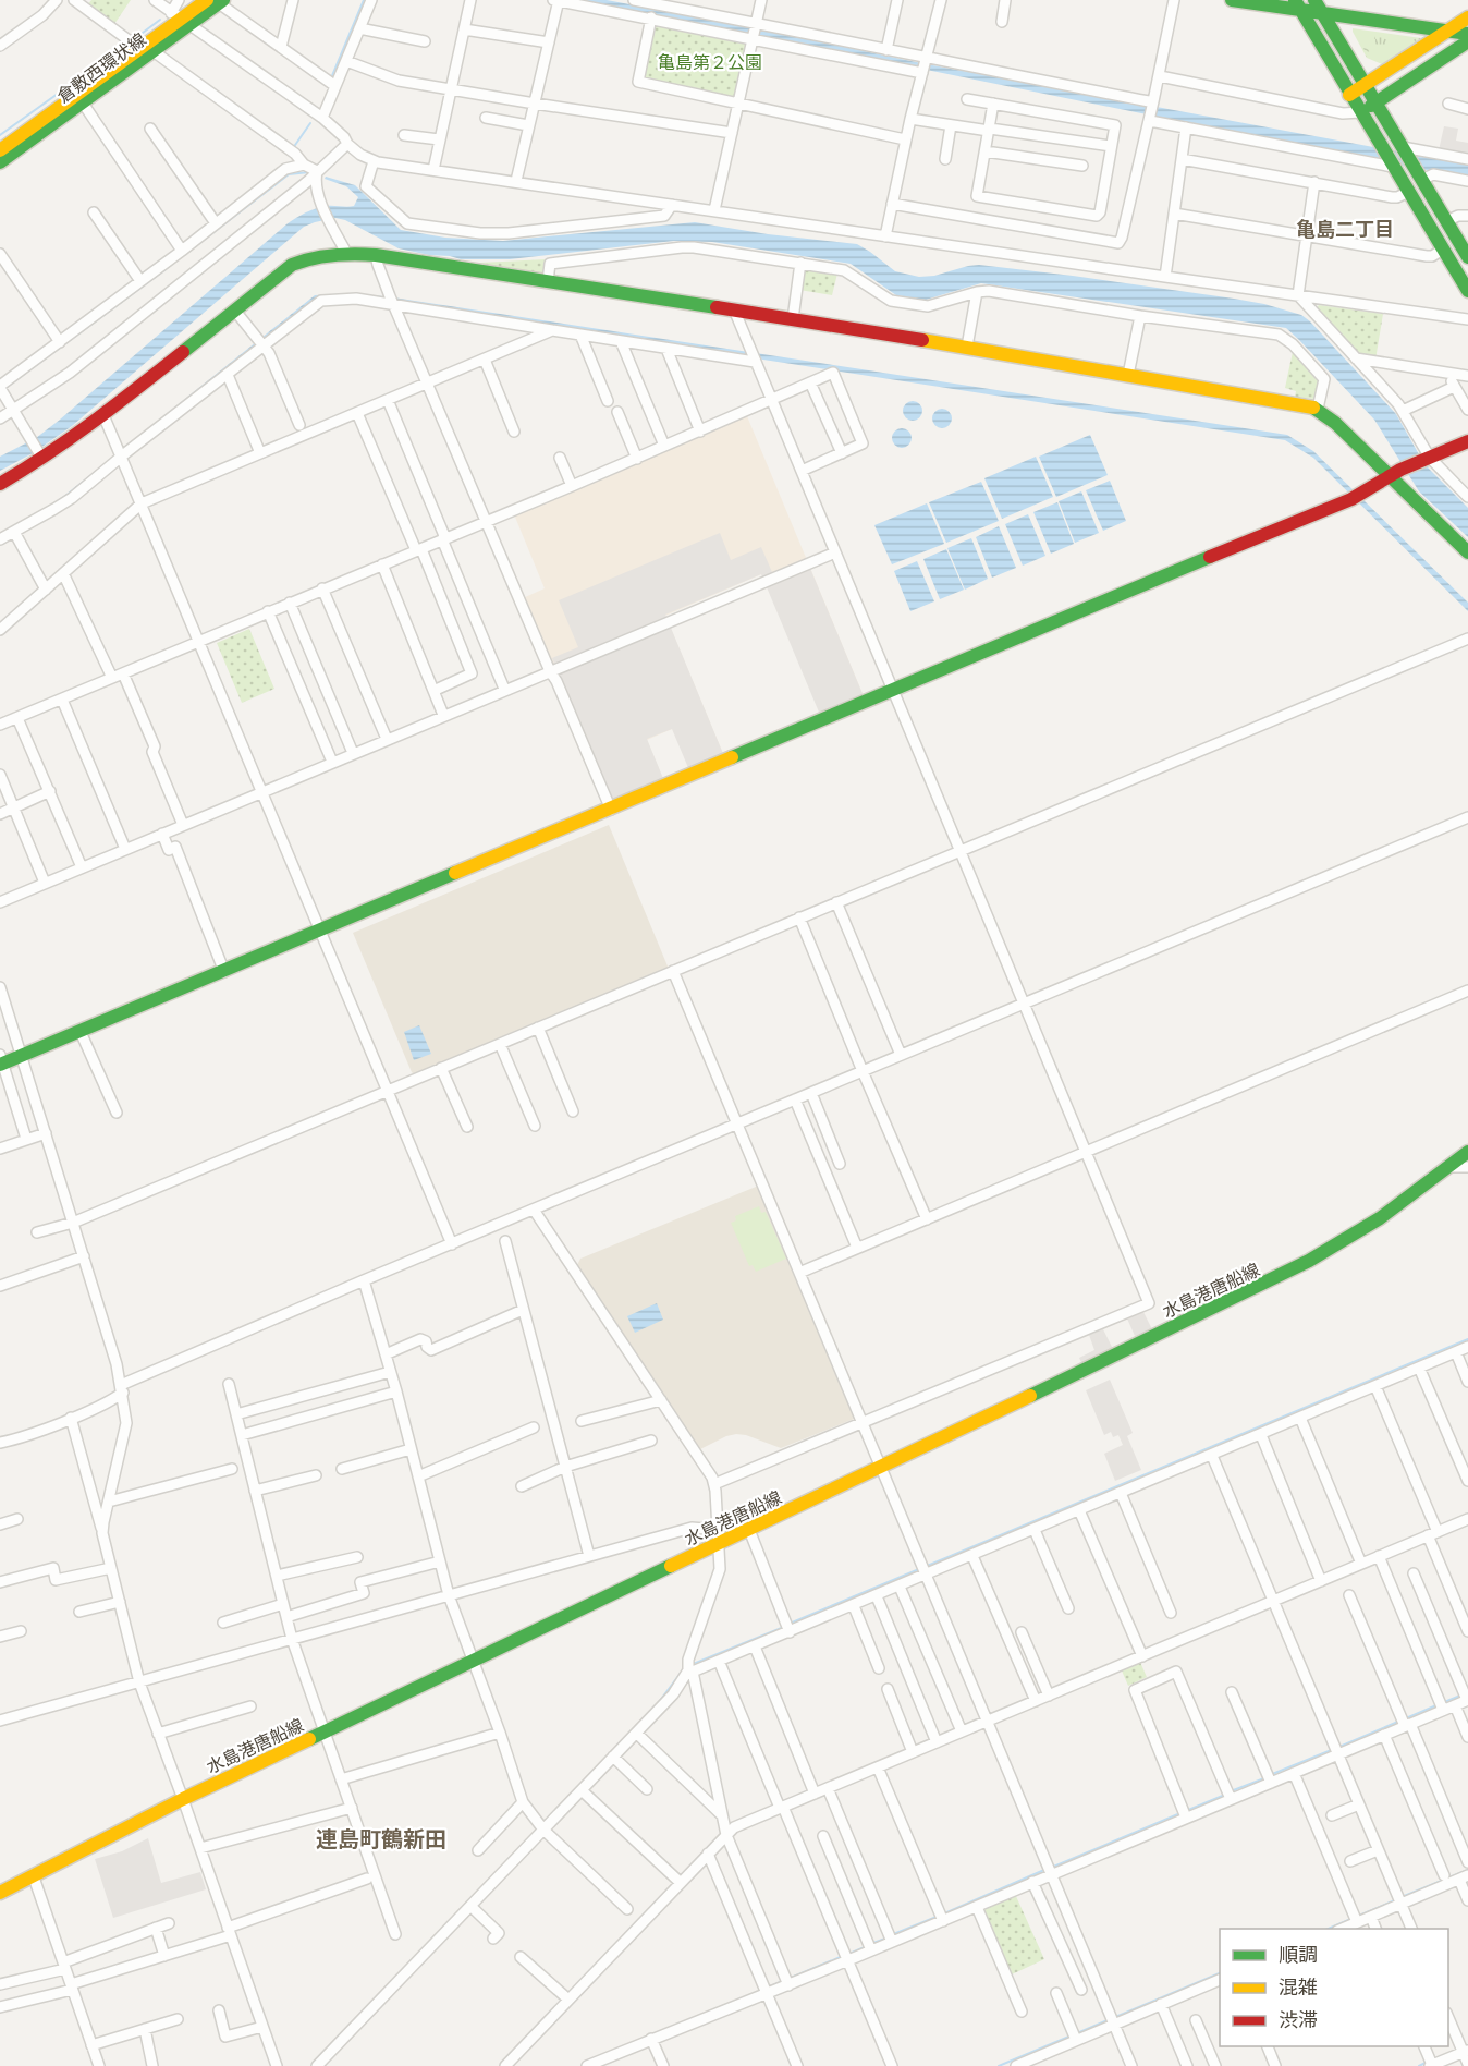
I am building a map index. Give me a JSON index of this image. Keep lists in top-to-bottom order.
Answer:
{
  "streets": {
    "street": ["倉敷西環状線", "水島港唐船線"]
  },
  "districts": ["亀島二丁目", "連島町鶴新田"],
  "parks": ["亀島第２公園"],
  "legend": ["順調", "混雑", "渋滞"]
}
